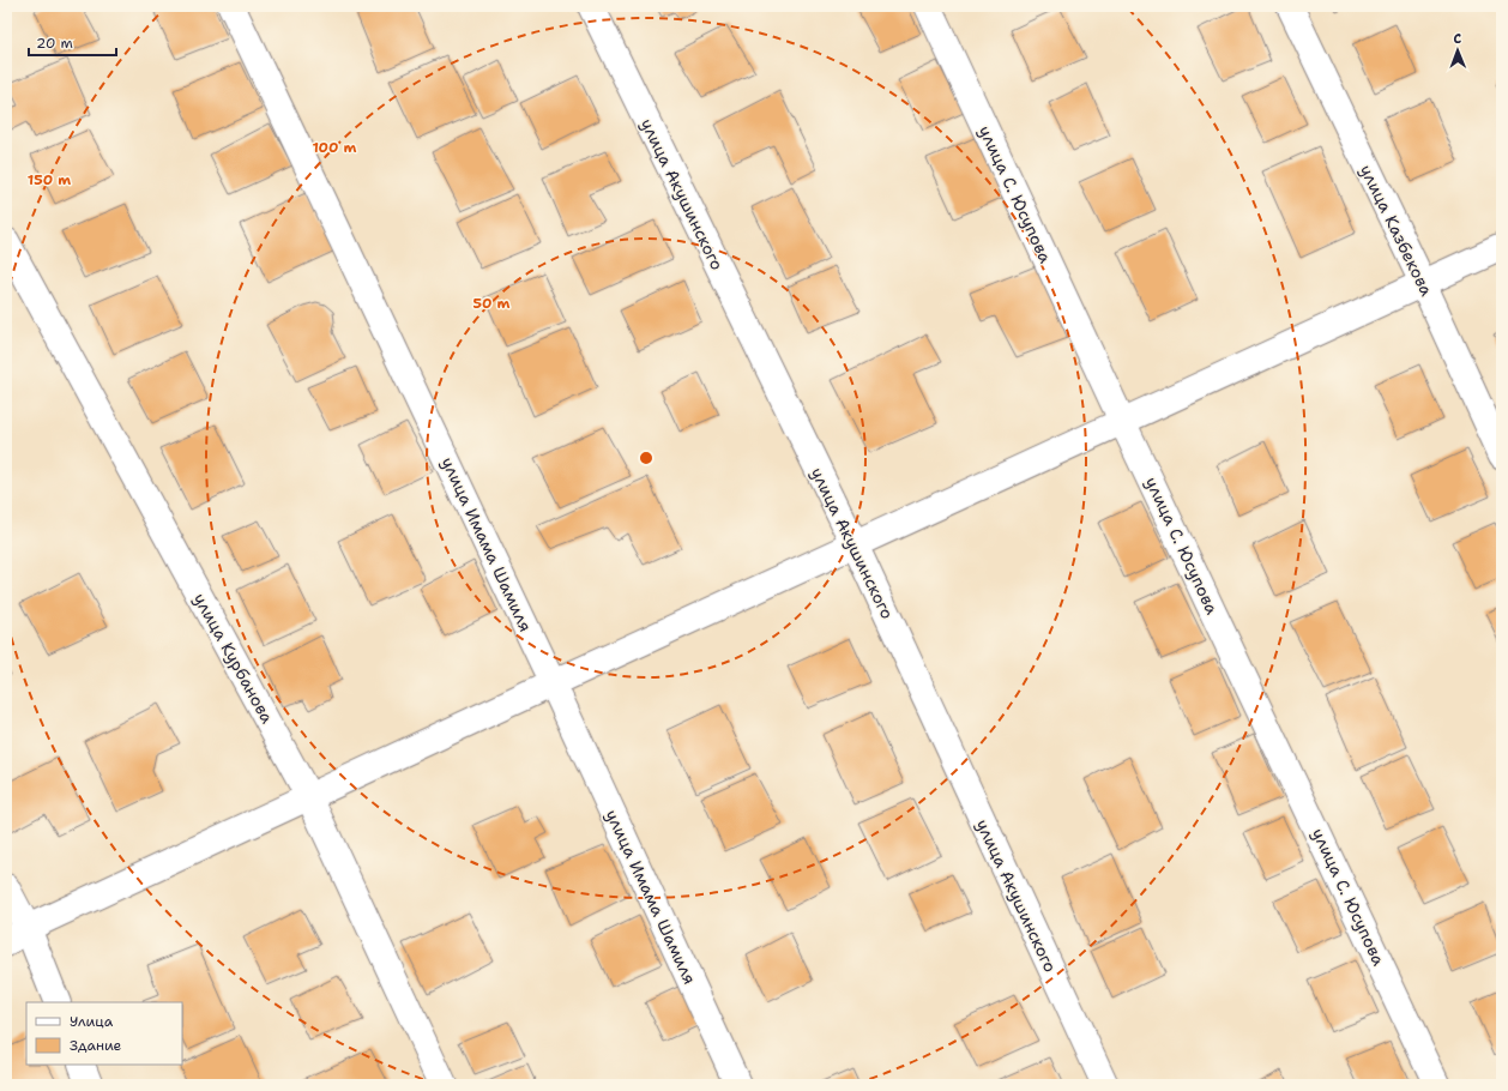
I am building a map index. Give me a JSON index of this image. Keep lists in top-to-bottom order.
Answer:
{
  "streets": {
    "street": [
      "улица Акушинского",
      "улица С. Юсупова",
      "улица Казбекова",
      "улица Имама Шамиля",
      "улица Курбанова"
    ]
  },
  "legend": ["Улица", "Здание"],
  "scale_bar": "20 m",
  "north": "top",
  "rings": ["100 m", "150 m", "50 m"]
}
